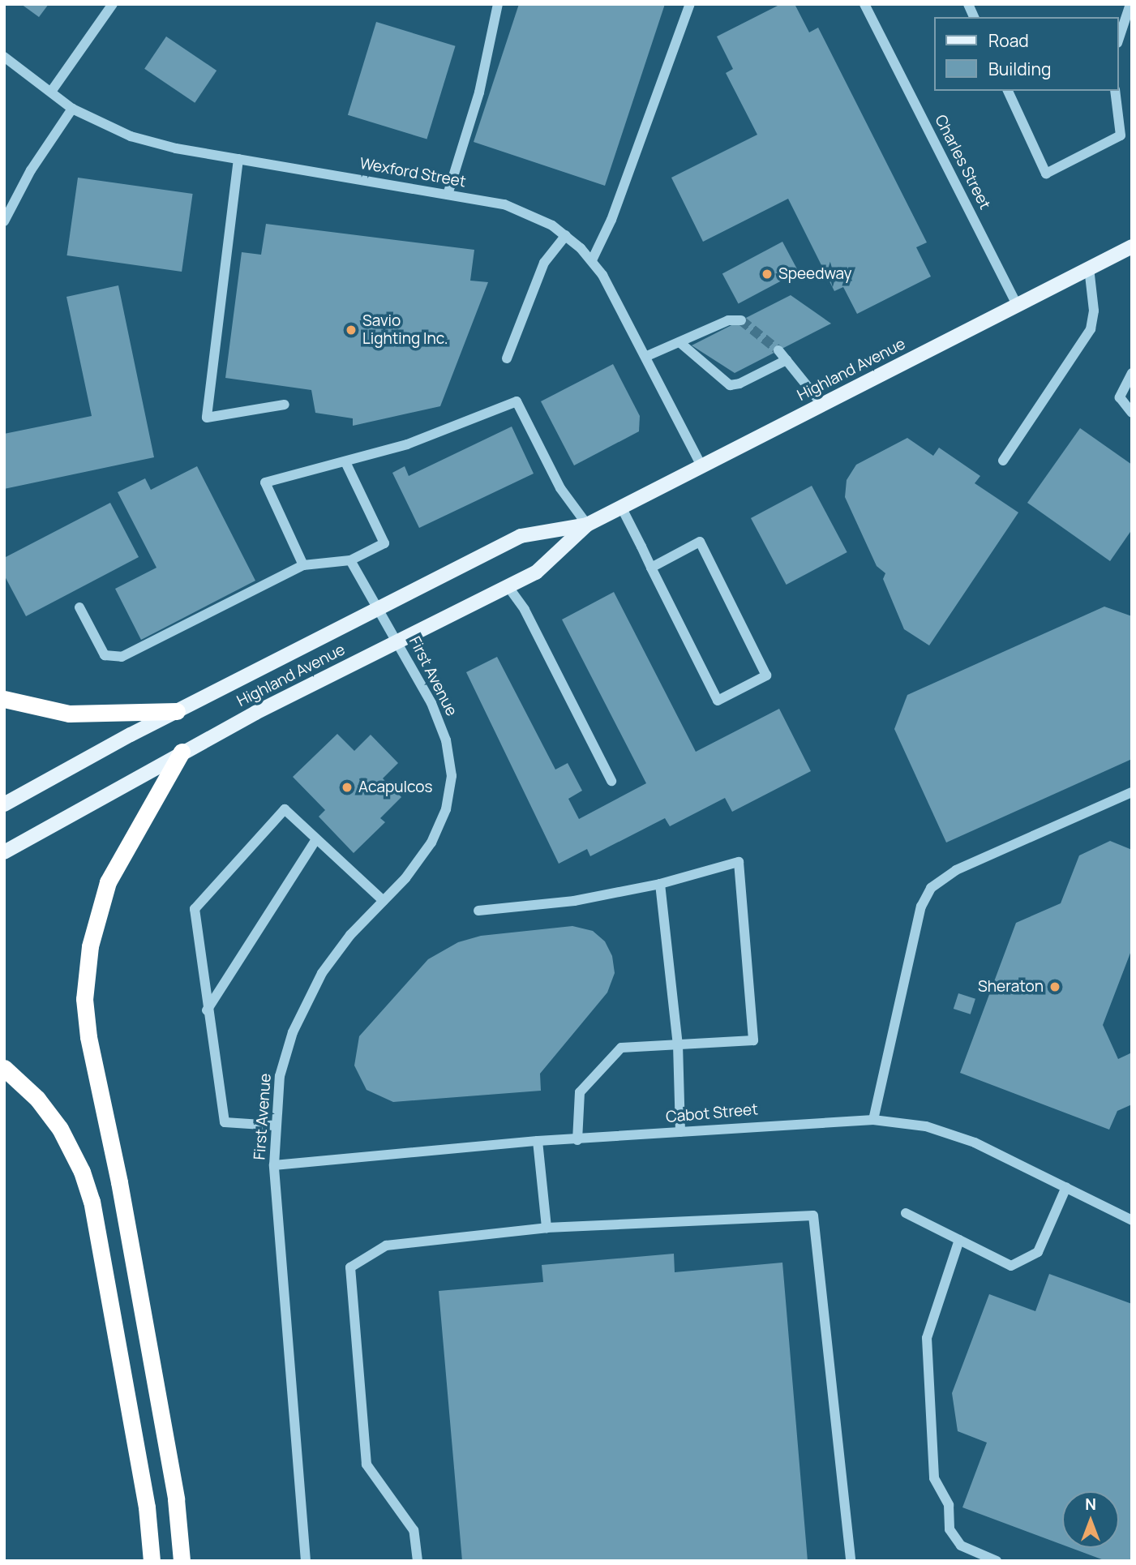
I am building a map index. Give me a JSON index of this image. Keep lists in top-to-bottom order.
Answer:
{
  "streets": {
    "main road": ["Highland Avenue"],
    "street": [
      "Charles Street",
      "Wexford Street",
      "First Avenue",
      "Cabot Street"
    ]
  },
  "crossings": [
    ["Charles Street", "Highland Avenue"],
    ["Wexford Street", "Highland Avenue"],
    ["Highland Avenue", "First Avenue"],
    ["First Avenue", "Cabot Street"]
  ],
  "places": [
    "Speedway",
    "Savio Lighting Inc.",
    "Acapulcos",
    "Sheraton"
  ],
  "legend": ["Road", "Building"],
  "north": "top"
}
